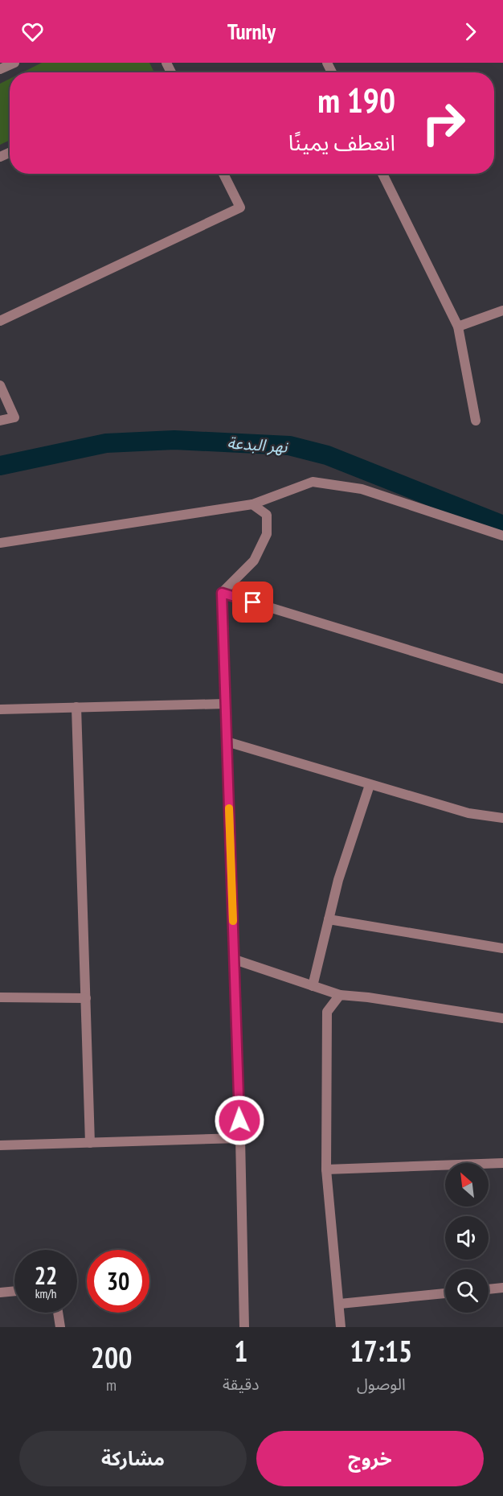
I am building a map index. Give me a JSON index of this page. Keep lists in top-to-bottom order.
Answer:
{
  "water": ["نهر البدعة"],
  "north": "top left",
  "page": {
    "header": "Turnly",
    "turn": ["190 m", "انعطف يمينًا"],
    "speed": "22 km/h",
    "limit": "30",
    "eta": [
      "17:15",
      "الوصول",
      "1",
      "دقيقة",
      "200",
      "m"
    ],
    "buttons": ["خروج", "مشاركة"]
  }
}
